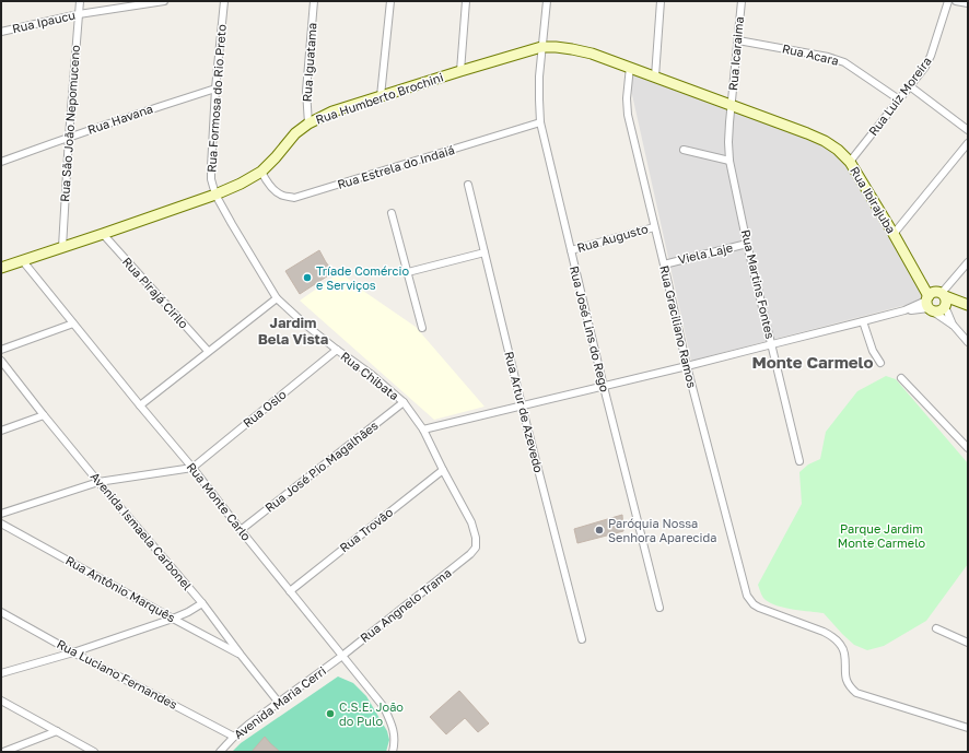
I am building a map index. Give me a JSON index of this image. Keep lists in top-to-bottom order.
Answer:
{
  "streets": {
    "street": [
      "Rua Ipaucu",
      "Rua Icaraima",
      "Rua Acara",
      "Rua Iguatama",
      "Rua Luiz Moreira",
      "Rua Formosa do Rio Preto",
      "Rua Humberto Brochini",
      "Rua Havana",
      "Rua São João Nepomuceno",
      "Rua Estrela do Indaiá",
      "Rua Ibirajuba",
      "Rua Augusto",
      "Viela Laje",
      "Rua Martins Fontes",
      "Rua Pirajá Cirilo",
      "Rua Graciliano Ramos",
      "Rua José Lins do Rego",
      "Rua Chibata",
      "Rua Oslo",
      "Rua Artur de Azevedo",
      "Rua José Pio Magalhães",
      "Rua Monte Carlo",
      "Rua Trovão",
      "Avenida Ismaela Carbonel",
      "Rua Antônio Marquês",
      "Rua Angnelo Trama",
      "Rua Luciano Fernandes",
      "Avenida Maria Cerri"
    ]
  },
  "crossings": [
    ["Rua Ipaucu", "Rua São João Nepomuceno"],
    ["Rua Icaraima", "Rua Acara"],
    ["Rua Icaraima", "Rua Humberto Brochini"],
    ["Rua Icaraima", "Rua Ibirajuba"],
    ["Rua Icaraima", "Rua Martins Fontes"],
    ["Rua Acara", "Rua Luiz Moreira"],
    ["Rua Iguatama", "Rua Humberto Brochini"],
    ["Rua Luiz Moreira", "Rua Ibirajuba"],
    ["Rua Formosa do Rio Preto", "Rua Humberto Brochini"],
    ["Rua Formosa do Rio Preto", "Rua Havana"],
    ["Rua Formosa do Rio Preto", "Rua Chibata"],
    ["Rua Humberto Brochini", "Rua São João Nepomuceno"],
    ["Rua Humberto Brochini", "Rua Estrela do Indaiá"],
    ["Rua Humberto Brochini", "Rua Ibirajuba"],
    ["Rua Humberto Brochini", "Rua Martins Fontes"],
    ["Rua Humberto Brochini", "Rua Pirajá Cirilo"],
    ["Rua Humberto Brochini", "Rua Graciliano Ramos"],
    ["Rua Humberto Brochini", "Rua José Lins do Rego"],
    ["Rua Humberto Brochini", "Rua Chibata"],
    ["Rua Humberto Brochini", "Rua Monte Carlo"],
    ["Rua Havana", "Rua São João Nepomuceno"],
    ["Rua Estrela do Indaiá", "Rua José Lins do Rego"],
    ["Rua Ibirajuba", "Rua Martins Fontes"],
    ["Rua Augusto", "Rua Graciliano Ramos"],
    ["Rua Augusto", "Rua José Lins do Rego"],
    ["Viela Laje", "Rua Martins Fontes"],
    ["Viela Laje", "Rua Graciliano Ramos"],
    ["Rua Chibata", "Rua Oslo"],
    ["Rua Chibata", "Rua José Pio Magalhães"],
    ["Rua Chibata", "Rua Trovão"],
    ["Rua Chibata", "Rua Angnelo Trama"],
    ["Rua Oslo", "Rua Monte Carlo"],
    ["Rua José Pio Magalhães", "Rua Monte Carlo"],
    ["Rua Monte Carlo", "Rua Trovão"],
    ["Rua Monte Carlo", "Rua Angnelo Trama"],
    ["Rua Monte Carlo", "Avenida Maria Cerri"],
    ["Avenida Ismaela Carbonel", "Rua Antônio Marquês"],
    ["Avenida Ismaela Carbonel", "Avenida Maria Cerri"],
    ["Rua Angnelo Trama", "Avenida Maria Cerri"],
    ["Rua Luciano Fernandes", "Avenida Maria Cerri"]
  ],
  "districts": ["Jardim Bela Vista", "Monte Carmelo"],
  "parks": ["Parque Jardim Monte Carmelo"],
  "places": ["Tríade Comércio e Serviços", "Paróquia Nossa Senhora Aparecida", "C.S.E. João do Pulo"]
}
